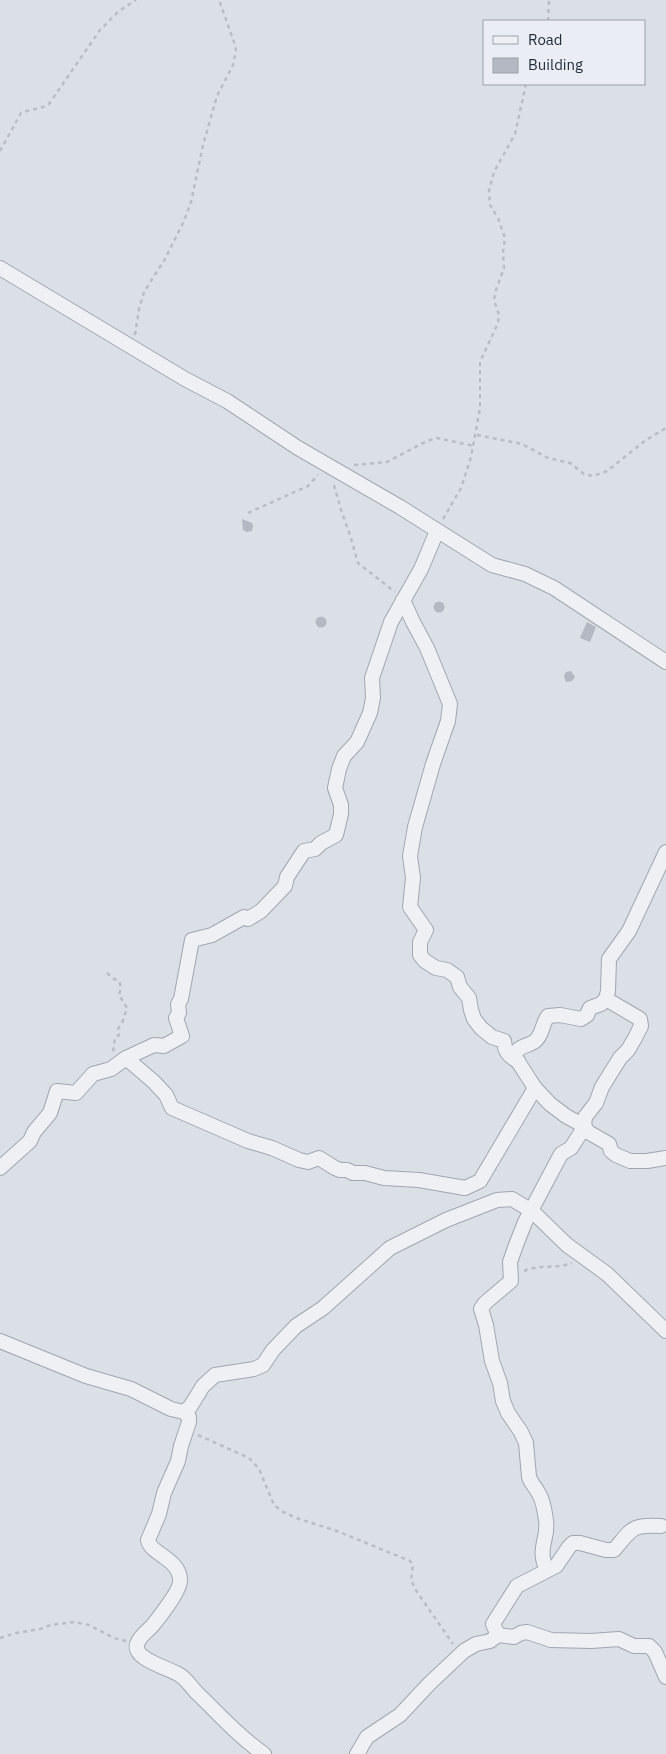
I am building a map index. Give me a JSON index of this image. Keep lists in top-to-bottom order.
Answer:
{
  "legend": ["Road", "Building"]
}
